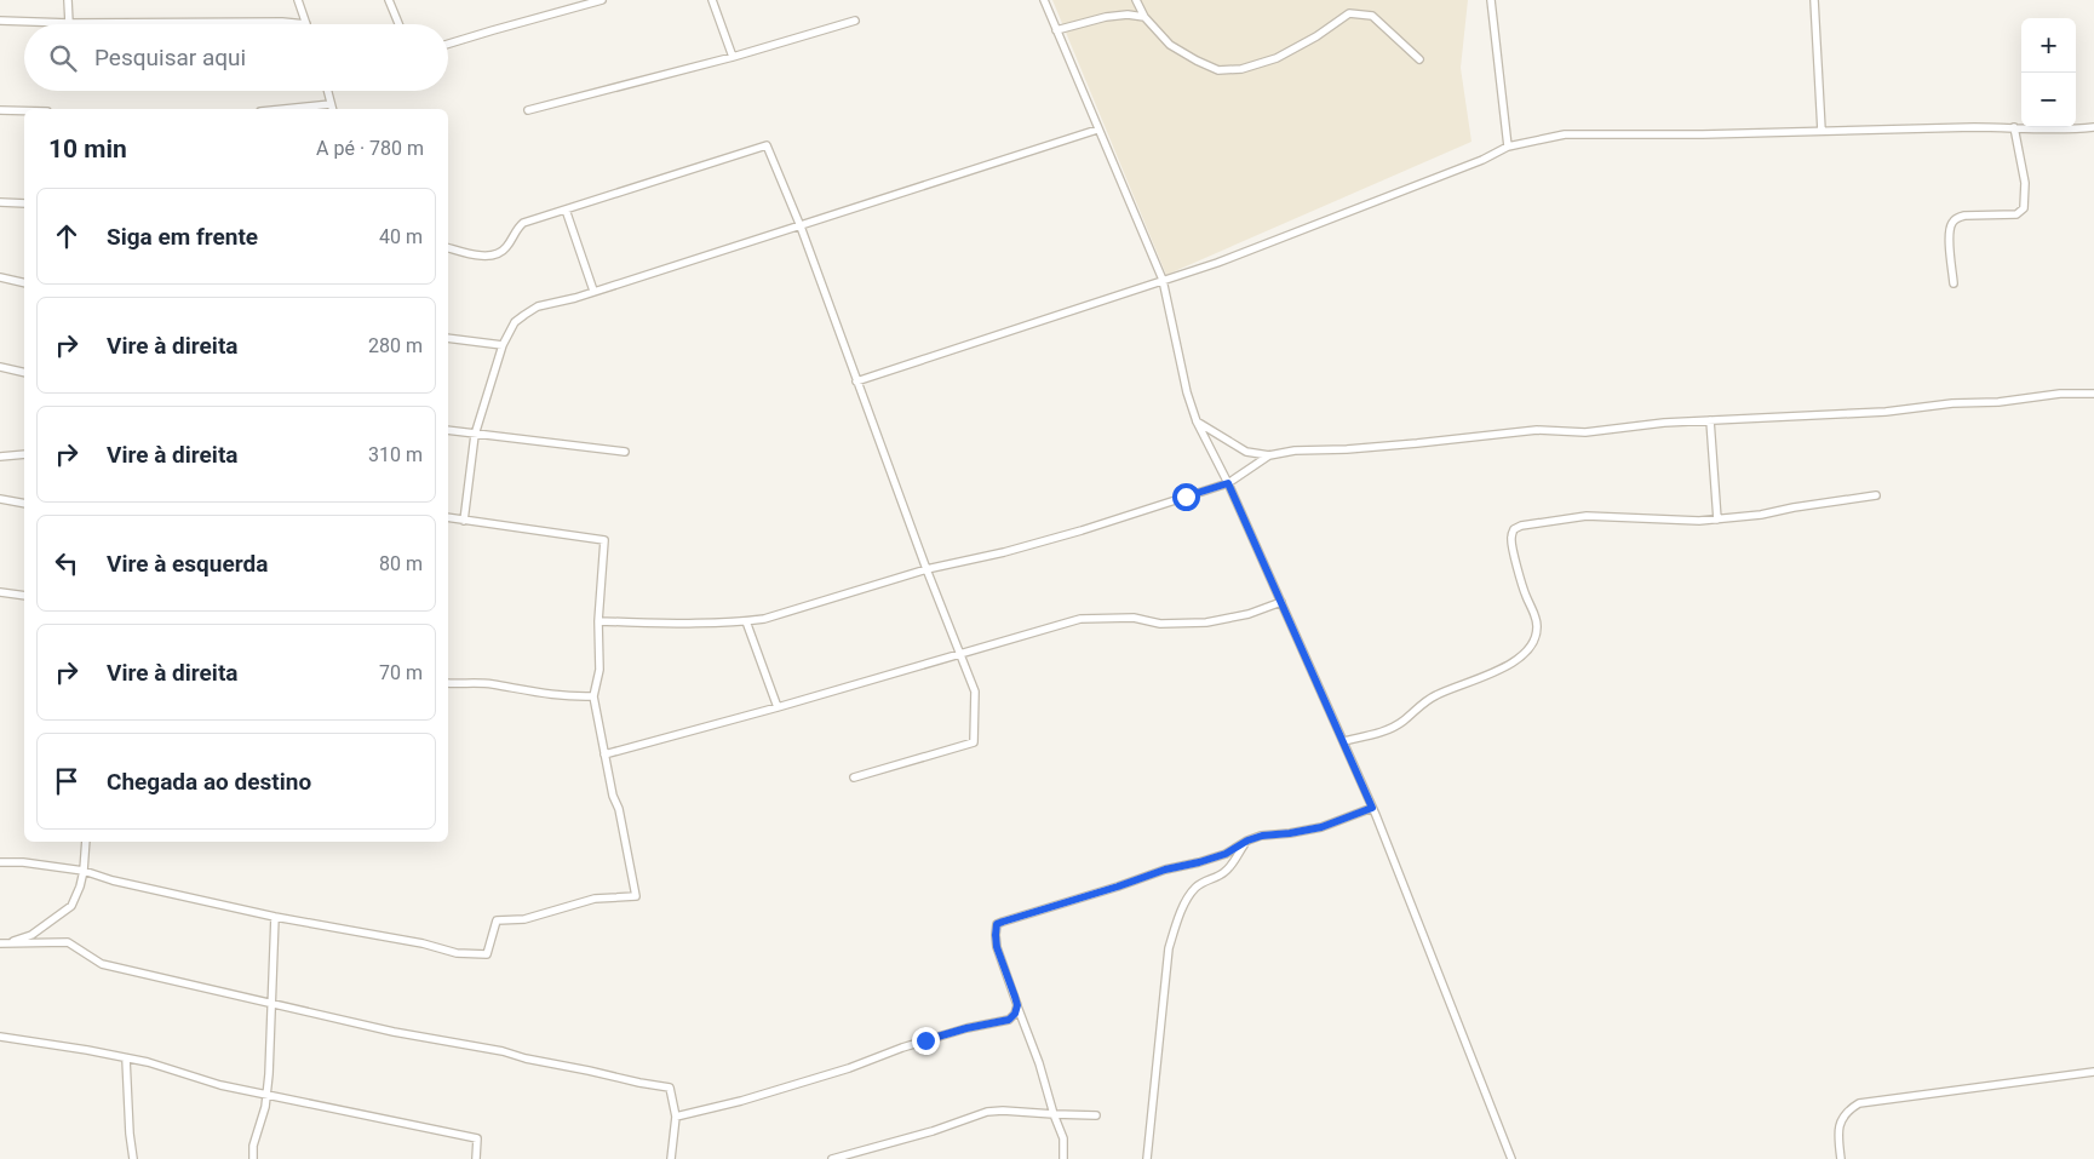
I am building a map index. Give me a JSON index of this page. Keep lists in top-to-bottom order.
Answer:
{
  "page": {
    "map_buttons": ["+", "−"],
    "search": "Pesquisar aqui",
    "heading": ["10 min", "A pé · 780 m"],
    "list": [
      ["Siga em frente", "40 m"],
      ["Vire à direita", "280 m"],
      ["Vire à direita", "310 m"],
      ["Vire à esquerda", "80 m"],
      ["Vire à direita", "70 m"],
      "Chegada ao destino"
    ]
  }
}
